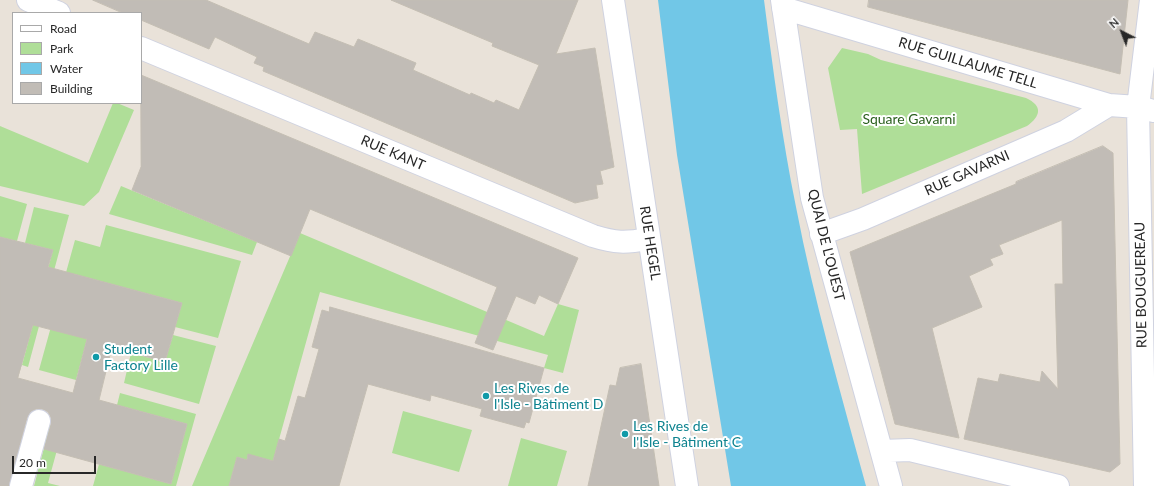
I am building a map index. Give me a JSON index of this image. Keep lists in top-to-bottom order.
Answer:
{
  "streets": {
    "street": [
      "RUE GUILLAUME TELL",
      "RUE KANT",
      "RUE GAVARNI",
      "RUE HEGEL",
      "QUAI DE L'OUEST",
      "RUE BOUGUEREAU"
    ]
  },
  "crossings": [
    ["RUE GUILLAUME TELL", "RUE GAVARNI"],
    ["RUE GUILLAUME TELL", "QUAI DE L'OUEST"],
    ["RUE GUILLAUME TELL", "RUE BOUGUEREAU"],
    ["RUE KANT", "RUE HEGEL"],
    ["RUE GAVARNI", "QUAI DE L'OUEST"]
  ],
  "parks": ["Square Gavarni"],
  "places": ["Student Factory Lille", "Les Rives de l'Isle - Bâtiment D", "Les Rives de l'Isle - Bâtiment C"],
  "legend": [
    "Road",
    "Park",
    "Water",
    "Building"
  ],
  "scale_bar": "20 m",
  "north": "top left"
}
